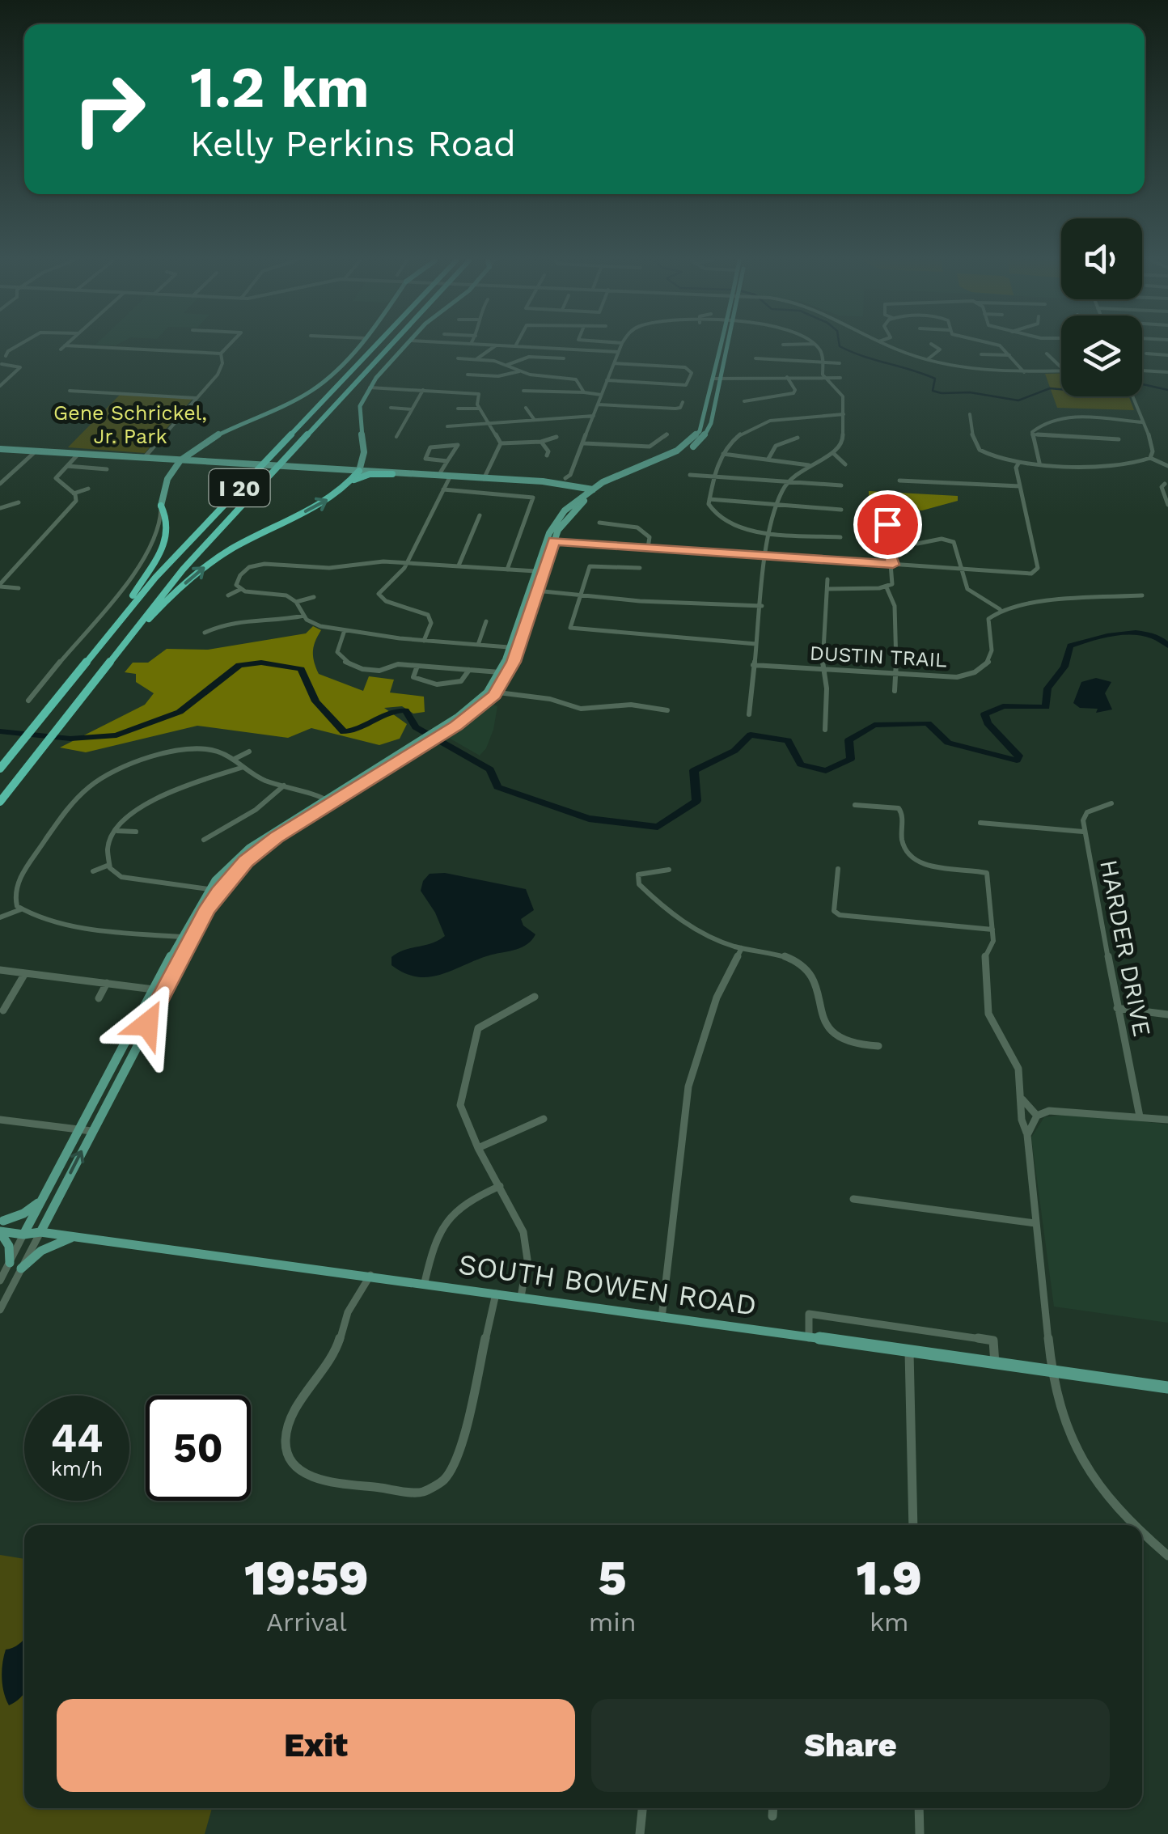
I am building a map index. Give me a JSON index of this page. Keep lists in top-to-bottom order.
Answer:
{
  "streets": {
    "highway": ["I 20"],
    "main road": ["SOUTH BOWEN ROAD"],
    "street": ["DUSTIN TRAIL", "HARDER DRIVE"]
  },
  "parks": ["Gene Schrickel, Jr. Park"],
  "page": {
    "turn": ["1.2 km", "Kelly Perkins Road"],
    "speed": "44 km/h",
    "limit": "50",
    "eta": [
      "19:59",
      "Arrival",
      "5",
      "min",
      "1.9",
      "km"
    ],
    "buttons": ["Exit", "Share"]
  }
}
